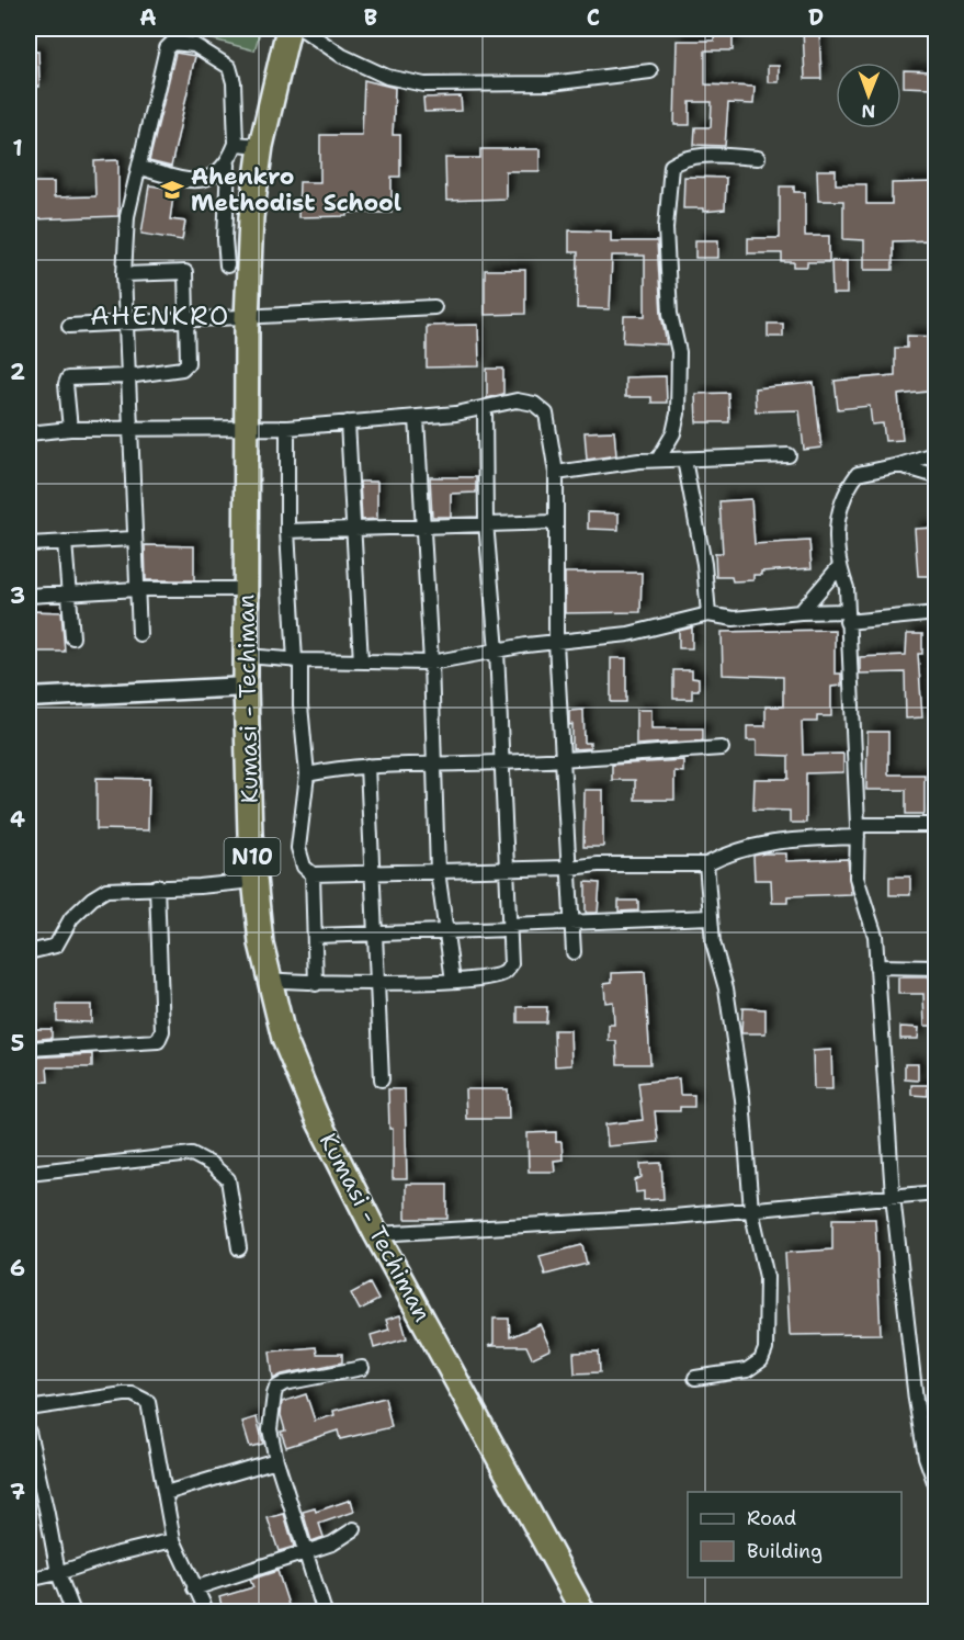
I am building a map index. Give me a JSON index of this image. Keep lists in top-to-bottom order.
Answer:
{
  "streets": {
    "highway": ["Kumasi - Techiman", "N10"]
  },
  "districts": ["AHENKRO"],
  "places": {
    "school or university": ["Ahenkro Methodist School"]
  },
  "legend": ["Road", "Building"],
  "north": "bottom",
  "grid": {
    "columns": [
      "A",
      "B",
      "C",
      "D"
    ],
    "rows": [
      "1",
      "2",
      "3",
      "4",
      "5",
      "6",
      "7"
    ]
  }
}
